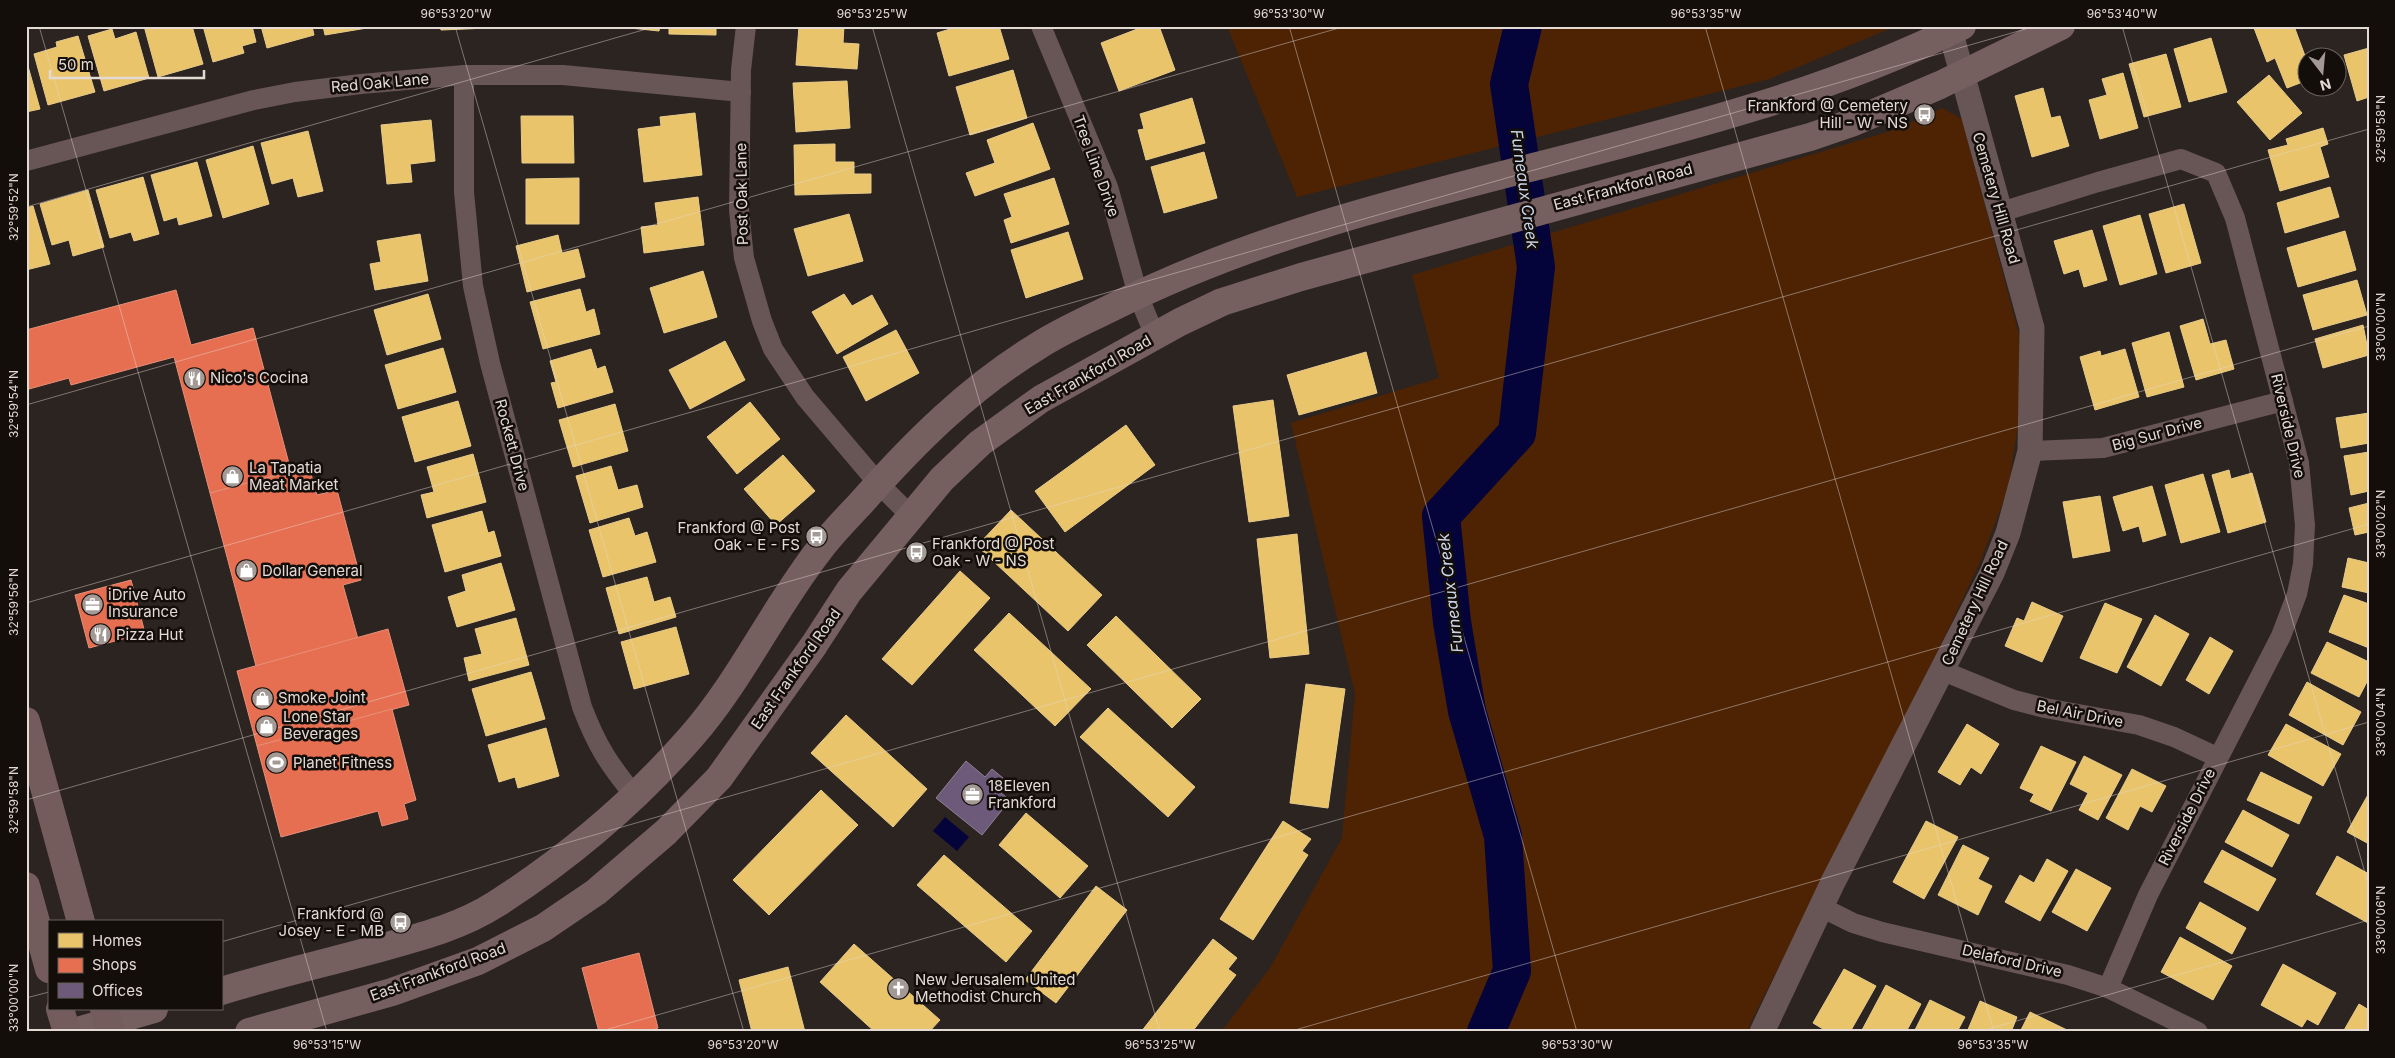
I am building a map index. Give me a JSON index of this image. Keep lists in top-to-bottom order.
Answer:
{
  "streets": {
    "main road": ["East Frankford Road"],
    "street": [
      "Red Oak Lane",
      "Tree Line Drive",
      "Post Oak Lane",
      "Cemetery Hill Road",
      "Riverside Drive",
      "Big Sur Drive",
      "Rockett Drive",
      "Bel Air Drive",
      "Delaford Drive"
    ]
  },
  "crossings": [
    ["Red Oak Lane", "Post Oak Lane"],
    ["Red Oak Lane", "Rockett Drive"],
    ["Tree Line Drive", "East Frankford Road"],
    ["East Frankford Road", "Post Oak Lane"],
    ["East Frankford Road", "Cemetery Hill Road"],
    ["Cemetery Hill Road", "Riverside Drive"],
    ["Cemetery Hill Road", "Big Sur Drive"],
    ["Cemetery Hill Road", "Bel Air Drive"],
    ["Cemetery Hill Road", "Delaford Drive"],
    ["Riverside Drive", "Big Sur Drive"],
    ["Riverside Drive", "Bel Air Drive"],
    ["Riverside Drive", "Delaford Drive"]
  ],
  "water": ["Furneaux Creek"],
  "places": {
    "bus stop": [
      "Frankford @ Cemetery Hill - W - NS",
      "Frankford @ Post Oak - E - FS",
      "Frankford @ Post Oak - W - NS",
      "Frankford @ Josey - E - MB"
    ],
    "restaurant": ["Nico's Cocina", "Pizza Hut"],
    "shop": [
      "La Tapatia Meat Market",
      "Dollar General",
      "Smoke Joint",
      "Lone Star Beverages"
    ],
    "office": ["iDrive Auto Insurance", "18Eleven Frankford"],
    "sports": ["Planet Fitness"],
    "church": ["New Jerusalem United Methodist Church"]
  },
  "legend": ["Homes", "Shops", "Offices"],
  "scale_bar": "50 m",
  "north": "bottom",
  "coordinates": [
    "96°53'20\"W",
    "96°53'25\"W",
    "96°53'30\"W",
    "96°53'35\"W",
    "96°53'40\"W",
    "32°59'58\"N",
    "32°59'52\"N",
    "33°00'00\"N",
    "32°59'54\"N",
    "33°00'02\"N",
    "32°59'56\"N",
    "33°00'04\"N",
    "33°00'06\"N",
    "96°53'15\"W"
  ]
}
